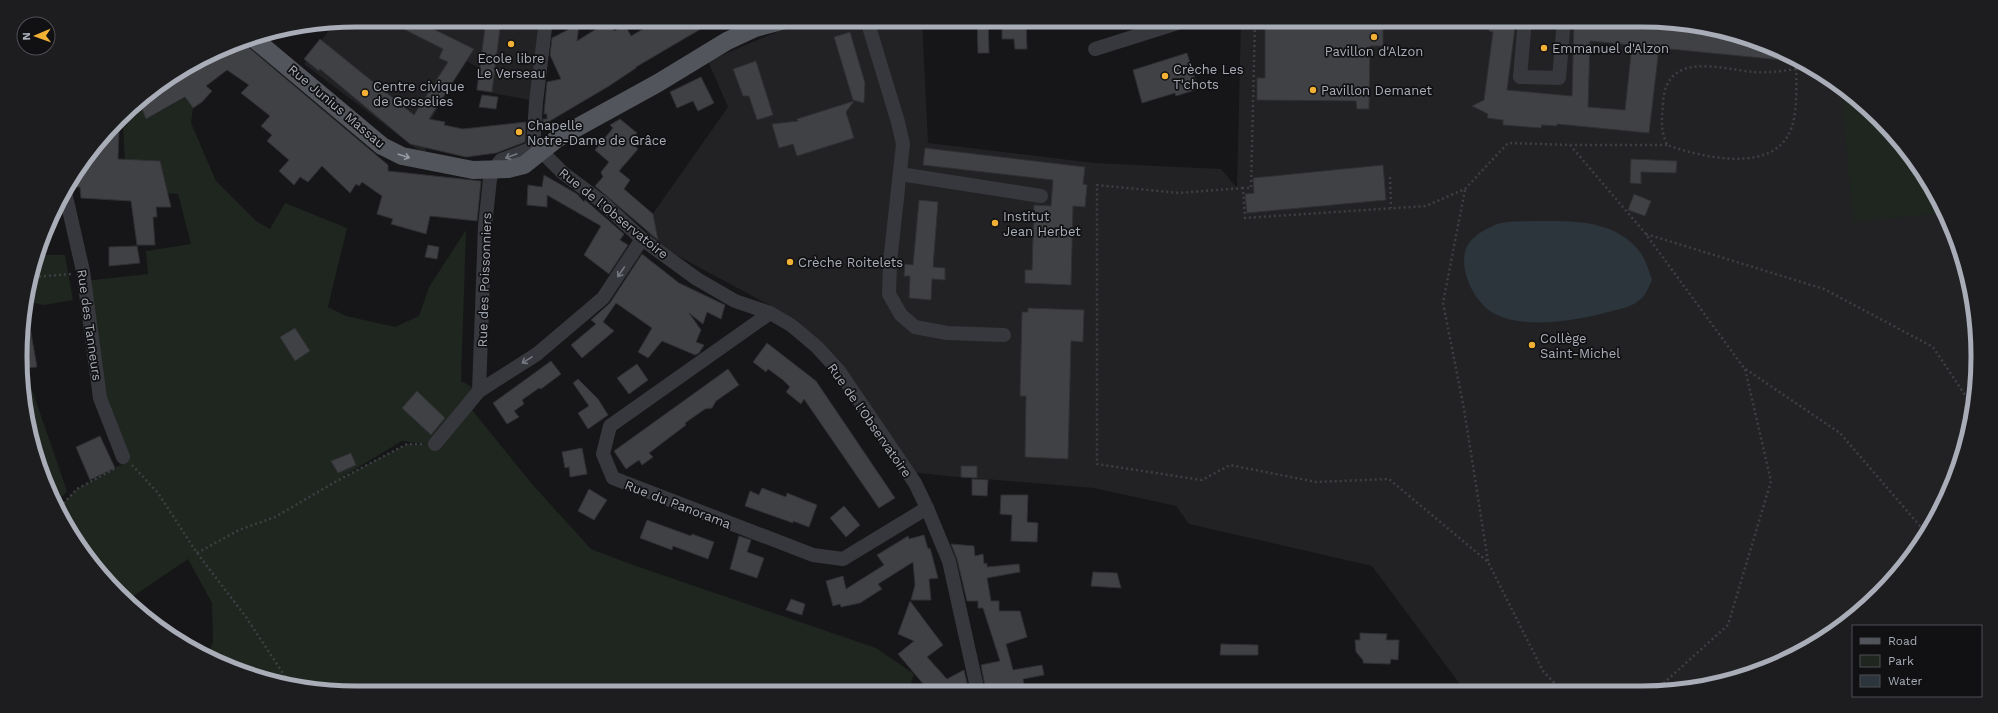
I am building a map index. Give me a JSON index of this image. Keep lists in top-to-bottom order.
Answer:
{
  "streets": {
    "main road": ["Rue Junius Massau"],
    "street": [
      "Rue de l'Observatoire",
      "Rue des Poissonniers",
      "Rue des Tanneurs",
      "Rue du Panorama"
    ]
  },
  "crossings": [
    ["Rue Junius Massau", "Rue de l'Observatoire"],
    ["Rue Junius Massau", "Rue des Poissonniers"],
    ["Rue de l'Observatoire", "Rue du Panorama"]
  ],
  "one_way": ["Rue Junius Massau"],
  "places": [
    "Pavillon d'Alzon",
    "Ecole libre Le Verseau",
    "Emmanuel d'Alzon",
    "Crèche Les T'chots",
    "Pavillon Demanet",
    "Centre civique de Gosselies",
    "Chapelle Notre-Dame de Grâce",
    "Institut Jean Herbet",
    "Crèche Roitelets",
    "Collège Saint-Michel"
  ],
  "legend": ["Road", "Park", "Water"],
  "north": "left"
}
